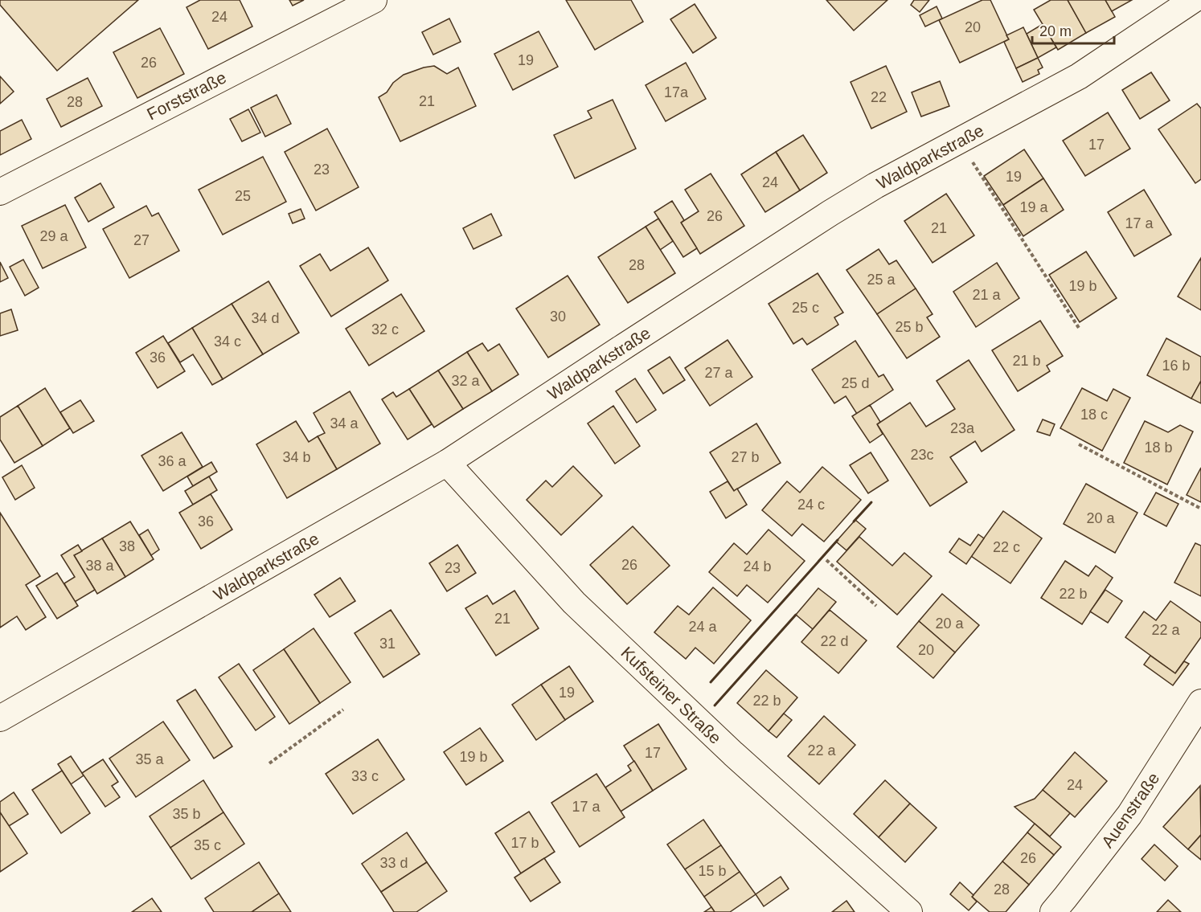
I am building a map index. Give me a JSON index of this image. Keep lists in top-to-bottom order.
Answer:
{
  "streets": {
    "street": [
      "Forststraße",
      "Waldparkstraße",
      "Kufsteiner Straße",
      "Auenstraße"
    ]
  },
  "crossings": [
    ["Waldparkstraße", "Kufsteiner Straße"]
  ],
  "house_numbers": [
    "24",
    "20",
    "19",
    "26",
    "17a",
    "22",
    "21",
    "28",
    "17",
    "23",
    "19",
    "24",
    "25",
    "19 a",
    "26",
    "17 a",
    "21",
    "29 a",
    "27",
    "28",
    "25 a",
    "19 b",
    "21 a",
    "25 c",
    "30",
    "34 d",
    "25 b",
    "32 c",
    "34 c",
    "36",
    "21 b",
    "16 b",
    "27 a",
    "32 a",
    "25 d",
    "18 c",
    "34 a",
    "23a",
    "18 b",
    "23c",
    "34 b",
    "27 b",
    "36 a",
    "24 c",
    "20 a",
    "36",
    "38",
    "22 c",
    "26",
    "38 a",
    "24 b",
    "23",
    "22 b",
    "21",
    "20 a",
    "24 a",
    "22 a",
    "22 d",
    "31",
    "20",
    "19",
    "22 b",
    "22 a",
    "17",
    "19 b",
    "35 a",
    "33 c",
    "24",
    "17 a",
    "35 b",
    "17 b",
    "35 c",
    "26",
    "33 d",
    "15 b",
    "28"
  ],
  "scale_bar": "20 m"
}
